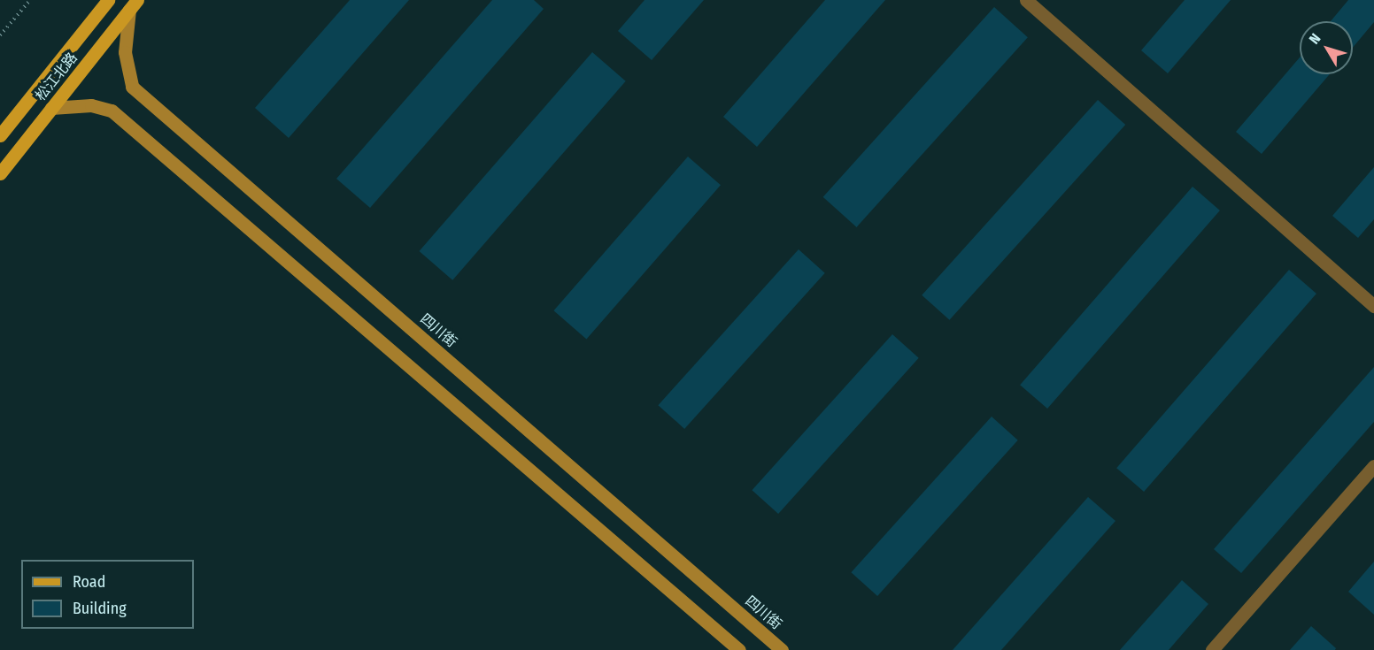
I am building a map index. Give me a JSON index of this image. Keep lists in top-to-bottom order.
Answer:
{
  "streets": {
    "main road": ["松江北路", "四川街"]
  },
  "crossings": [
    ["松江北路", "四川街"]
  ],
  "legend": ["Road", "Building"],
  "north": "top left"
}
